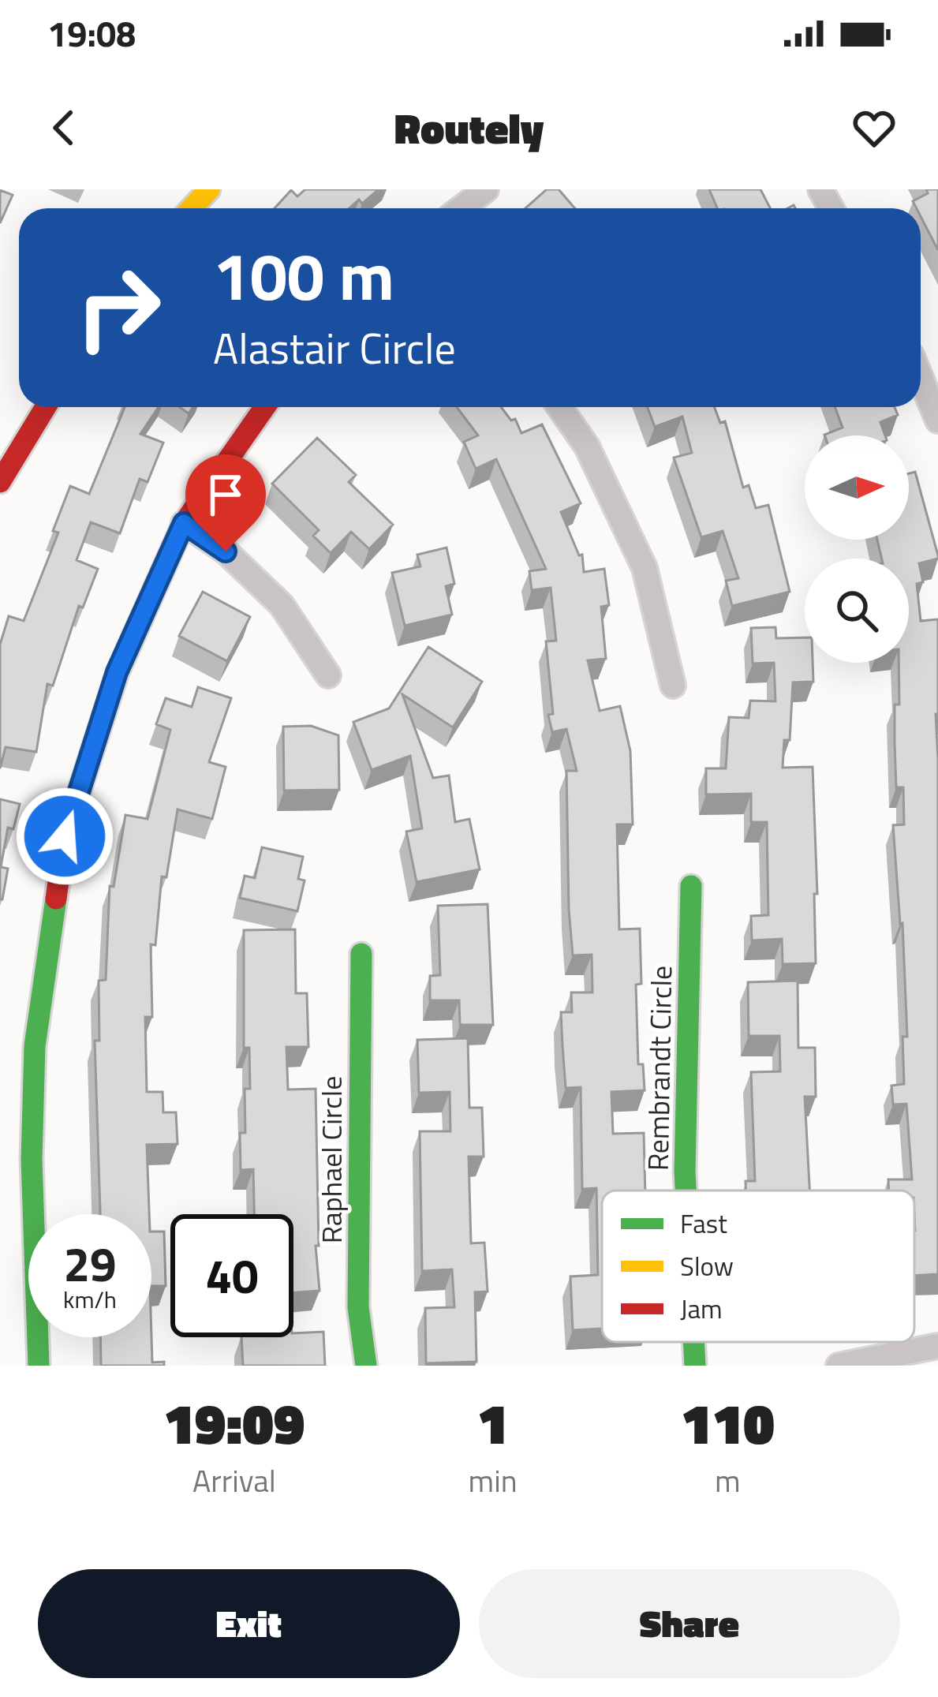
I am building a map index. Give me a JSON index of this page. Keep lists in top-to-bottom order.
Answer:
{
  "streets": {
    "street": ["Rembrandt Circle", "Raphael Circle"]
  },
  "legend": ["Fast", "Slow", "Jam"],
  "north": "right",
  "page": {
    "status": "19:08",
    "header": "Routely",
    "turn": ["100 m", "Alastair Circle"],
    "speed": "29 km/h",
    "limit": "40",
    "eta": [
      "19:09",
      "Arrival",
      "1",
      "min",
      "110",
      "m"
    ],
    "buttons": ["Exit", "Share"]
  }
}
